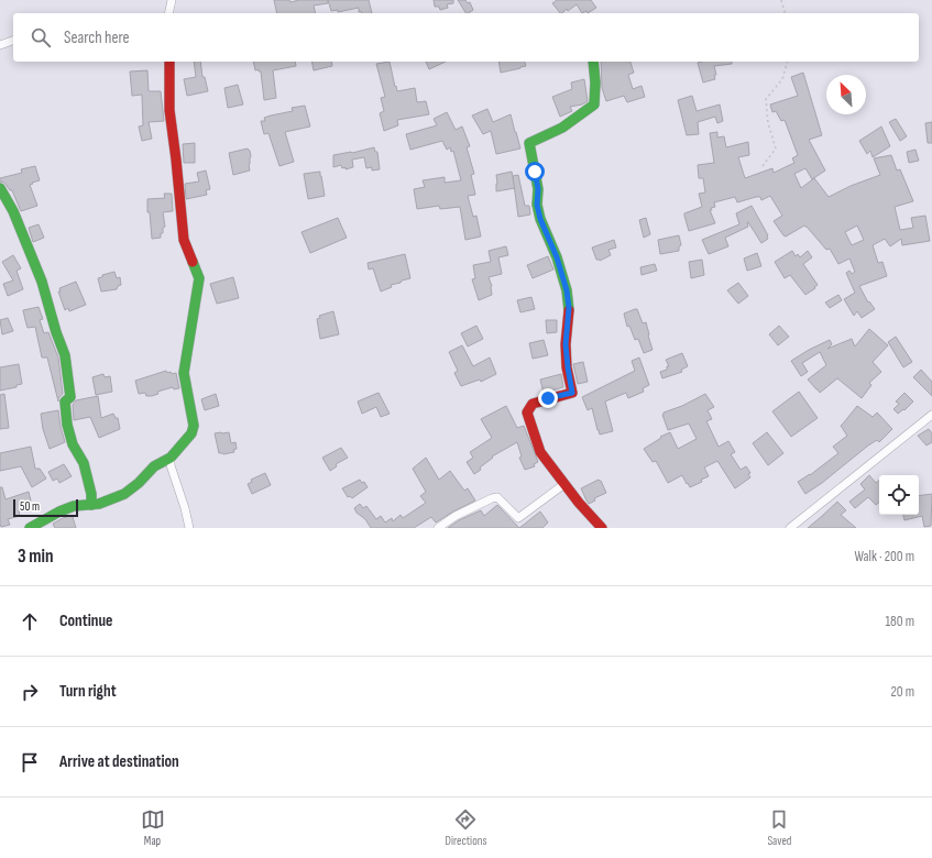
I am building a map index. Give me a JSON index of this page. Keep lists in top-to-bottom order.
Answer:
{
  "scale_bar": "50 m",
  "north": "top left",
  "page": {
    "search": "Search here",
    "scale": "50 m",
    "heading": ["3 min", "Walk · 200 m"],
    "list": [
      ["Continue", "180 m"],
      ["Turn right", "20 m"],
      "Arrive at destination"
    ],
    "nav": ["Map", "Directions", "Saved"]
  }
}
